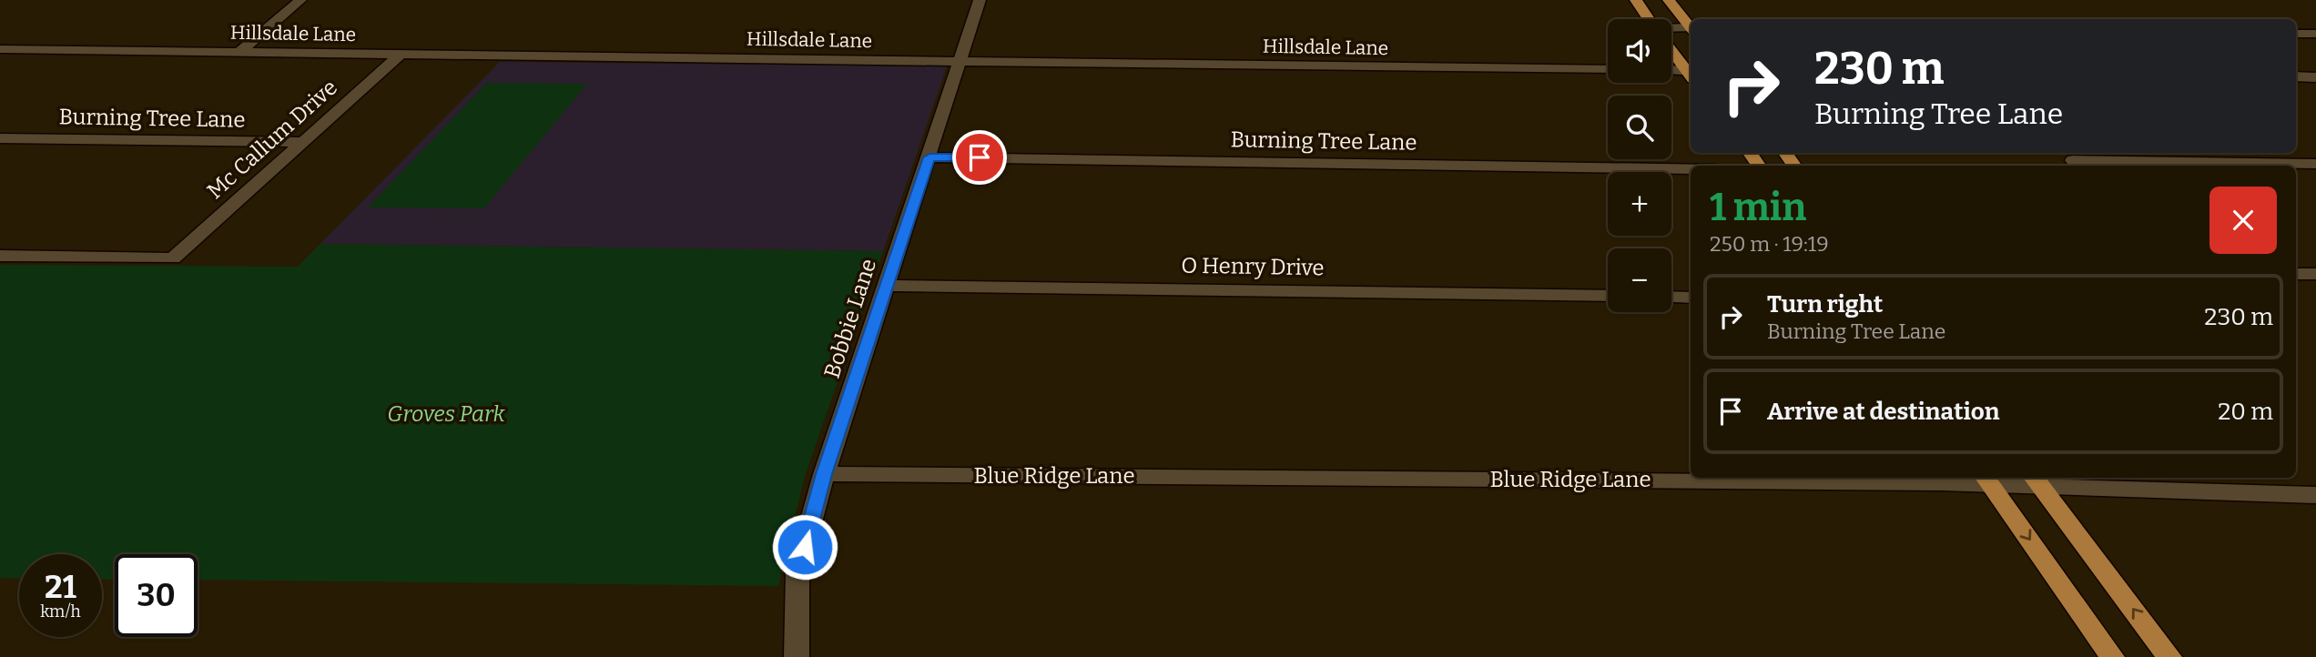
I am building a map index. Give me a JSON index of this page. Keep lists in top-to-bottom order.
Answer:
{
  "streets": {
    "street": [
      "Hillsdale Lane",
      "Burning Tree Lane",
      "Mc Callum Drive",
      "O Henry Drive",
      "Bobbie Lane",
      "Blue Ridge Lane"
    ]
  },
  "crossings": [
    ["Hillsdale Lane", "Mc Callum Drive"],
    ["Hillsdale Lane", "Bobbie Lane"],
    ["Burning Tree Lane", "Mc Callum Drive"],
    ["Burning Tree Lane", "Bobbie Lane"],
    ["O Henry Drive", "Bobbie Lane"],
    ["Bobbie Lane", "Blue Ridge Lane"]
  ],
  "parks": ["Groves Park"],
  "page": {
    "map_buttons": ["+", "−"],
    "turn": ["230 m", "Burning Tree Lane"],
    "heading": ["1 min", "250 m · 19:19"],
    "list": [
      {
        "name": "Turn right",
        "note": "Burning Tree Lane",
        "value": "230 m"
      },
      {
        "name": "Arrive at destination",
        "value": "20 m"
      }
    ],
    "speed": "21 km/h",
    "limit": "30"
  }
}
